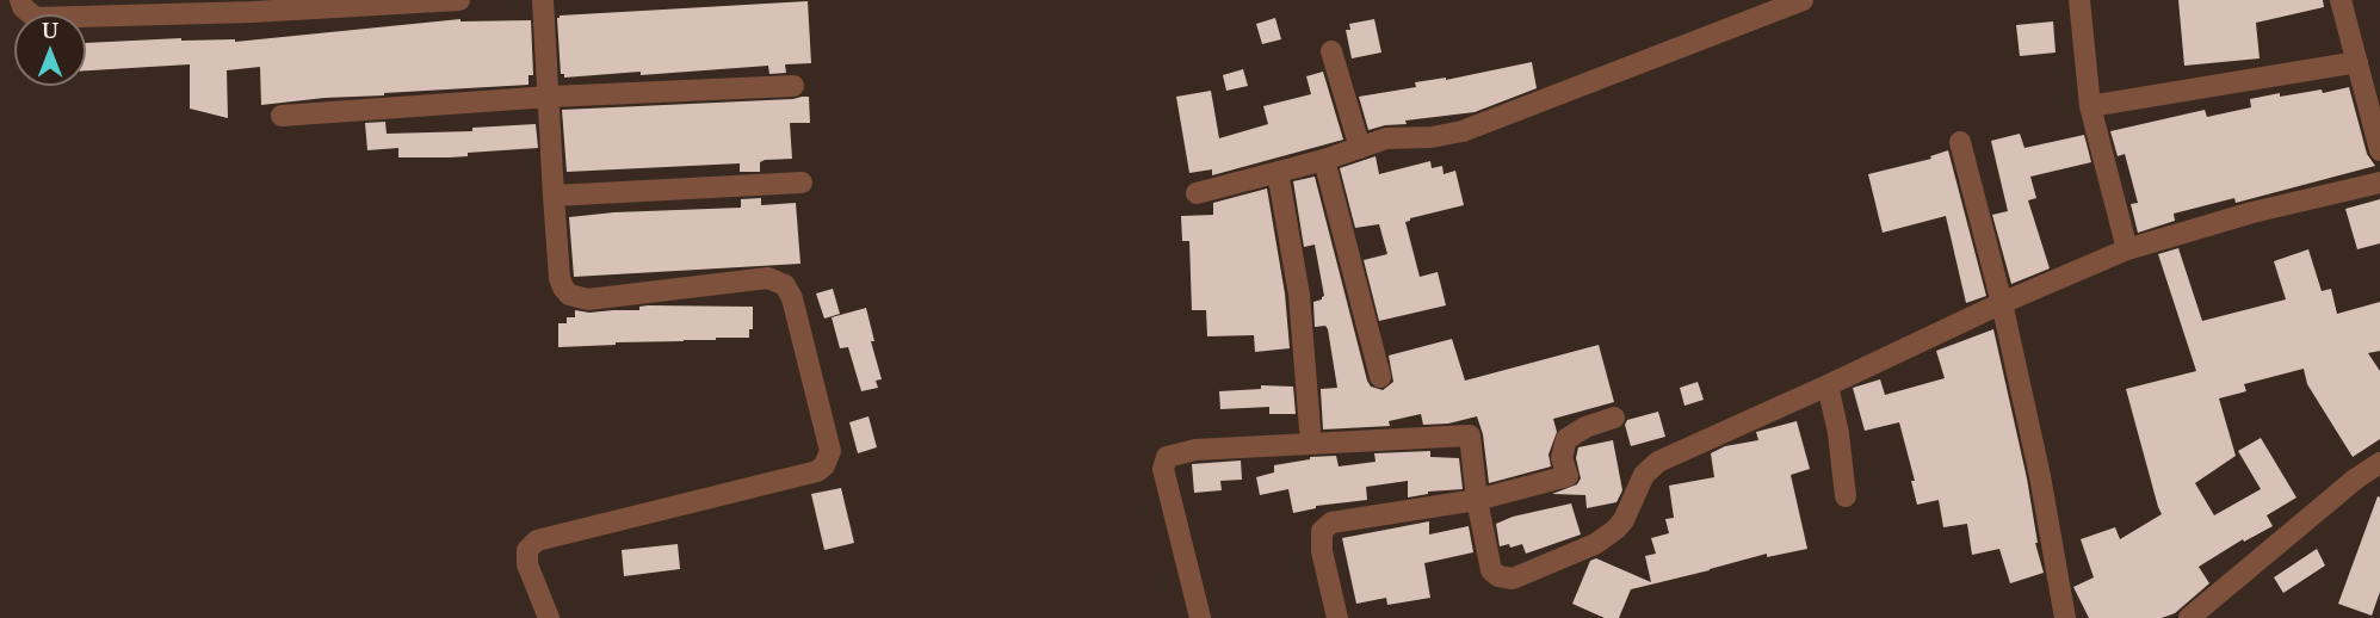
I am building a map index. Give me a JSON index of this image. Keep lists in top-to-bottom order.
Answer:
{
  "north": "top"
}
